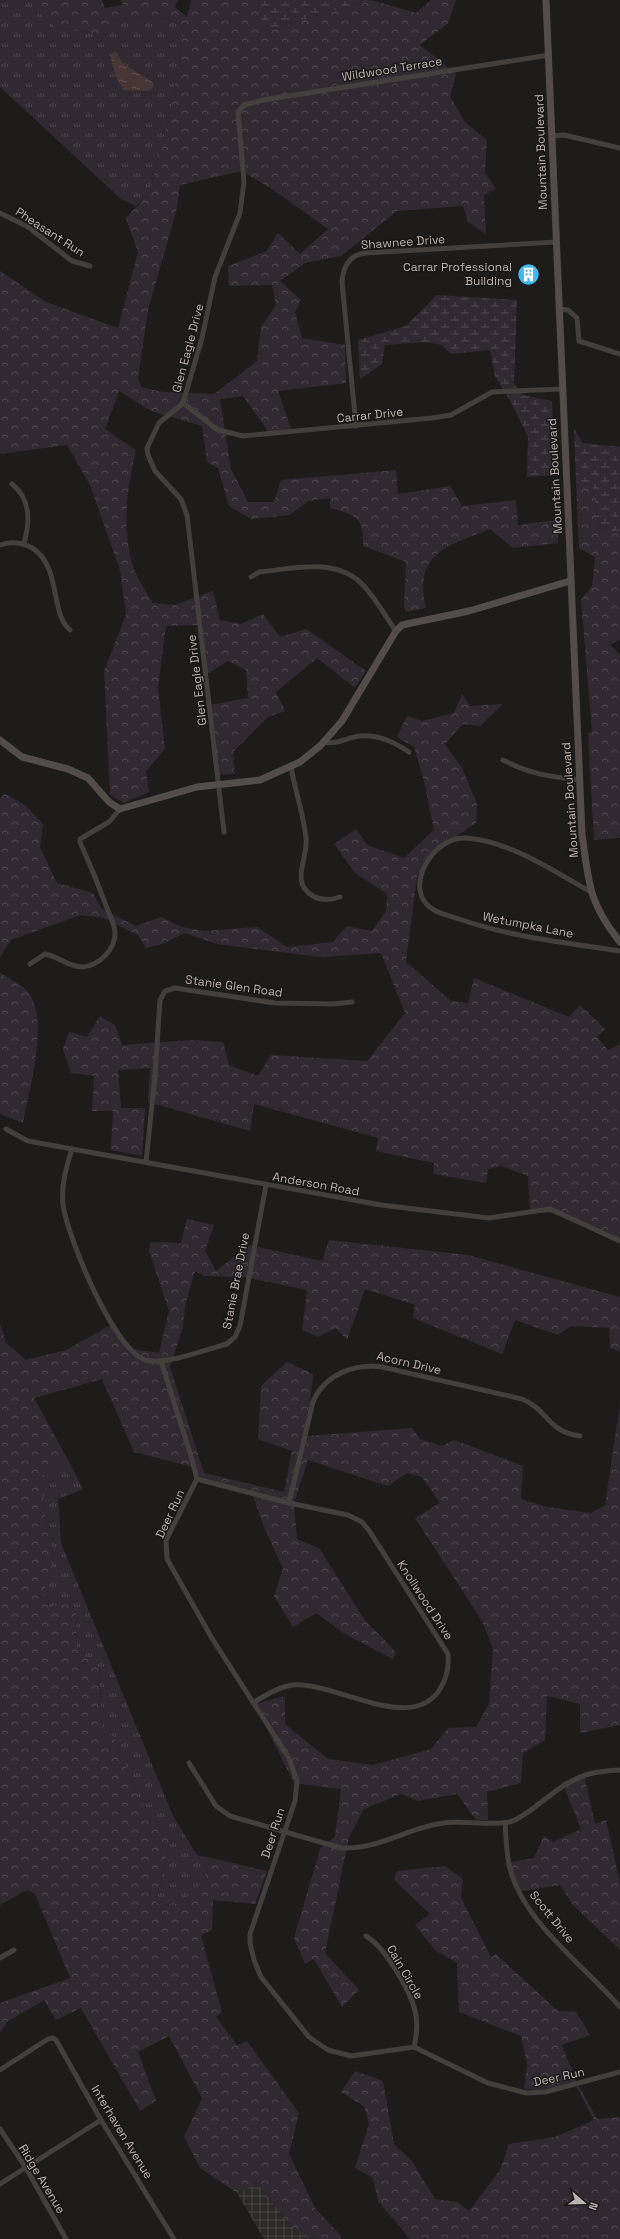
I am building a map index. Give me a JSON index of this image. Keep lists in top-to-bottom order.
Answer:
{
  "streets": {
    "street": [
      "Wildwood Terrace",
      "Mountain Boulevard",
      "Pheasant Run",
      "Shawnee Drive",
      "Glen Eagle Drive",
      "Carrar Drive",
      "Wetumpka Lane",
      "Stanie Glen Road",
      "Anderson Road",
      "Stanie Brae Drive",
      "Acorn Drive",
      "Deer Run",
      "Knollwood Drive",
      "Scott Drive",
      "Cain Circle",
      "Interhaven Avenue",
      "Ridge Avenue"
    ]
  },
  "crossings": [
    ["Wildwood Terrace", "Mountain Boulevard"],
    ["Wildwood Terrace", "Glen Eagle Drive"],
    ["Mountain Boulevard", "Shawnee Drive"],
    ["Mountain Boulevard", "Carrar Drive"],
    ["Mountain Boulevard", "Wetumpka Lane"],
    ["Shawnee Drive", "Carrar Drive"],
    ["Glen Eagle Drive", "Carrar Drive"],
    ["Stanie Glen Road", "Anderson Road"],
    ["Anderson Road", "Stanie Brae Drive"],
    ["Stanie Brae Drive", "Deer Run"],
    ["Acorn Drive", "Knollwood Drive"],
    ["Deer Run", "Knollwood Drive"],
    ["Deer Run", "Cain Circle"]
  ],
  "places": {
    "building": ["Carrar Professional Building"]
  },
  "north": "right"
}
